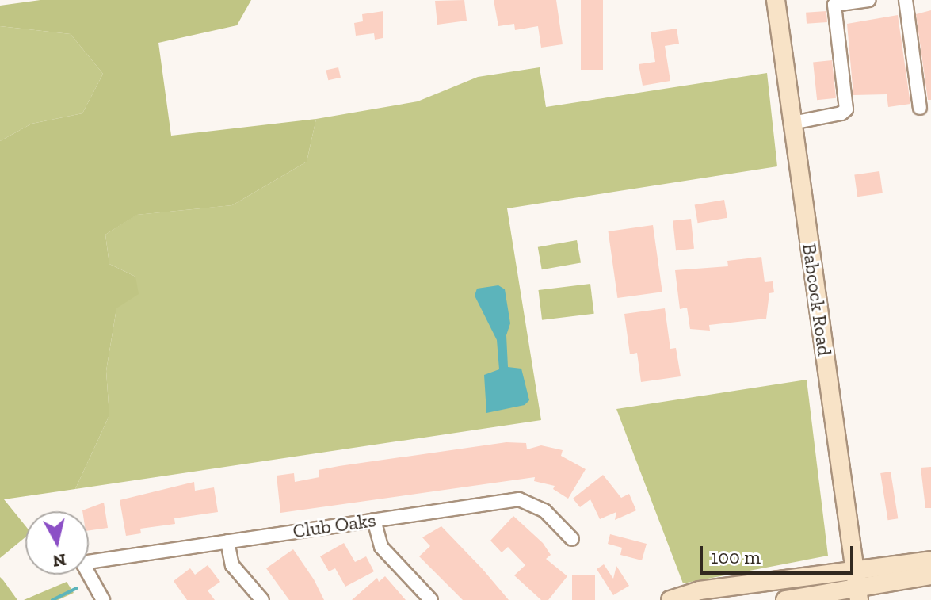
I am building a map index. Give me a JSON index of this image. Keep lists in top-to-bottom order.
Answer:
{
  "streets": {
    "main road": ["Babcock Road"],
    "street": ["Club Oaks"]
  },
  "scale_bar": "100 m",
  "north": "bottom"
}
